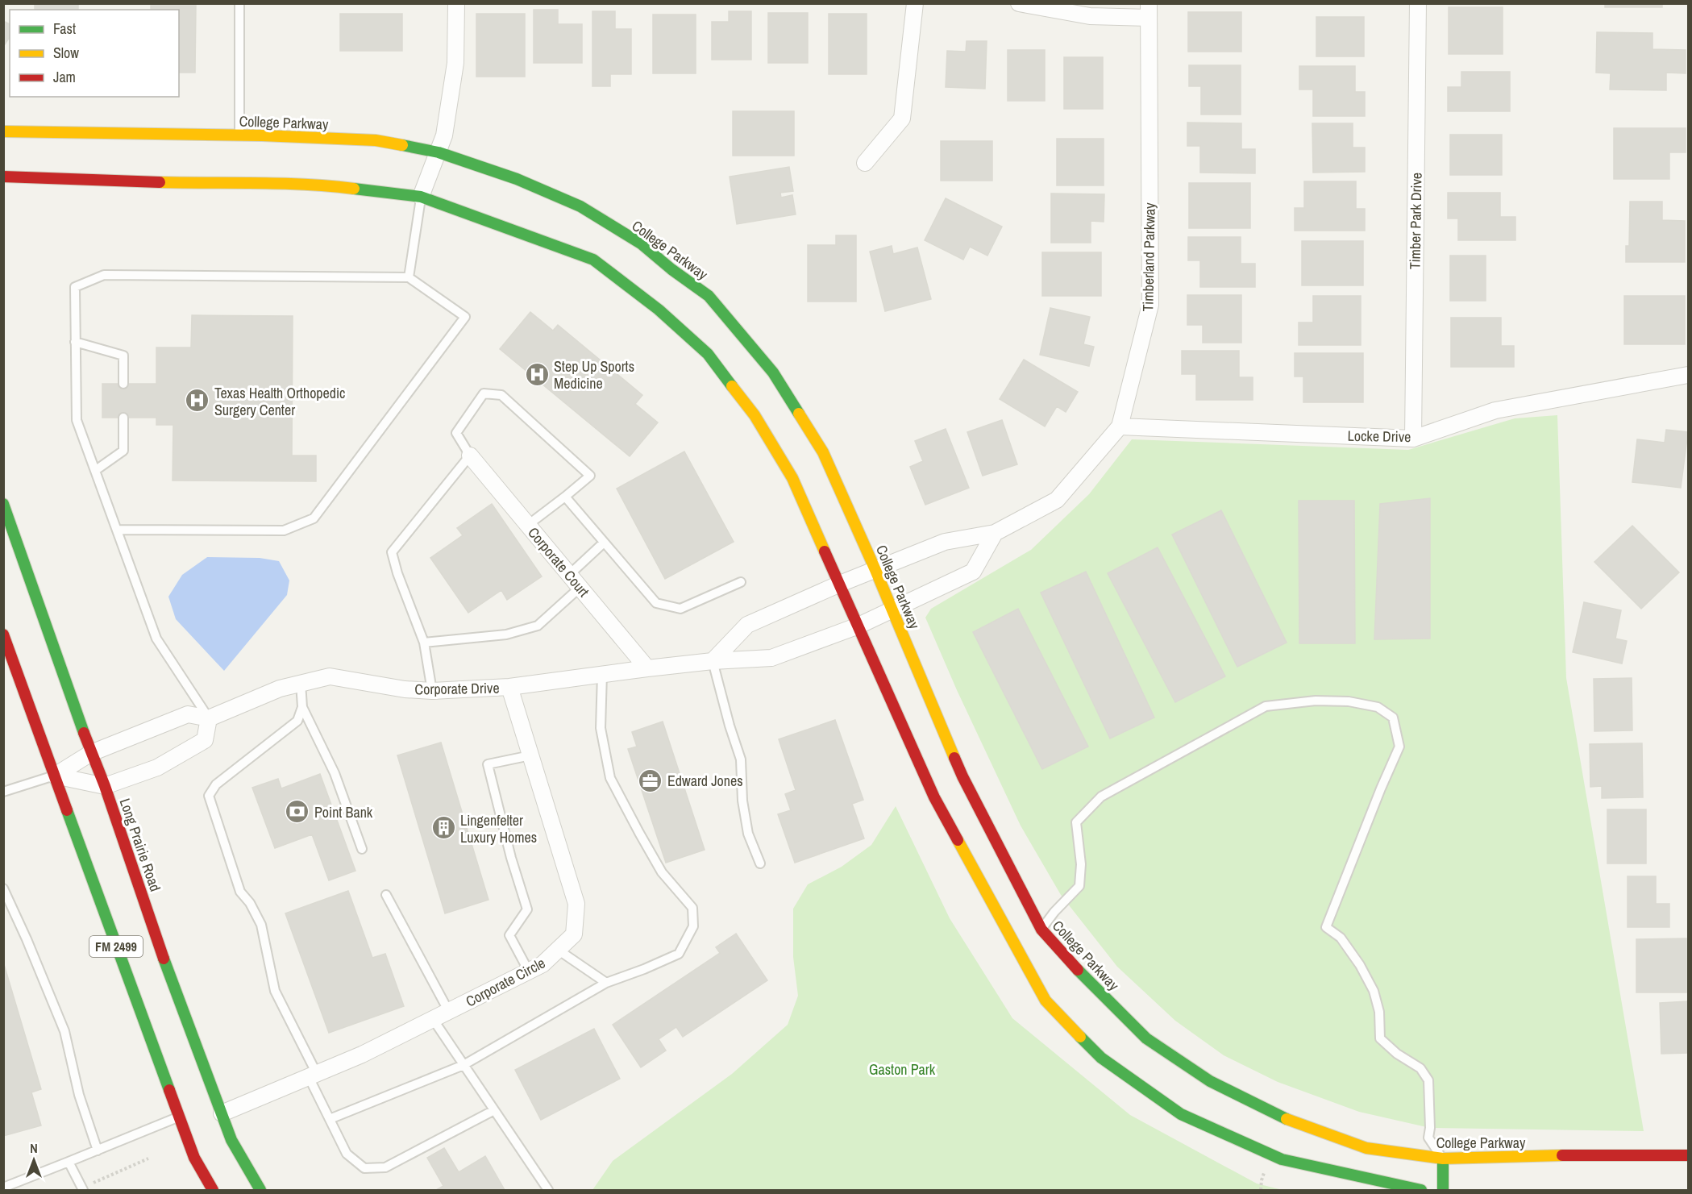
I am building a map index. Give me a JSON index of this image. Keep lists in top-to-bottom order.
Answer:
{
  "streets": {
    "main road": ["College Parkway", "Long Prairie Road", "FM 2499"],
    "street": [
      "Timber Park Drive",
      "Timberland Parkway",
      "Locke Drive",
      "Corporate Court",
      "Corporate Drive",
      "Corporate Circle"
    ]
  },
  "crossings": [
    ["College Parkway", "Timberland Parkway"],
    ["Timber Park Drive", "Locke Drive"],
    ["Timberland Parkway", "Locke Drive"],
    ["Corporate Court", "Corporate Drive"],
    ["Corporate Drive", "Long Prairie Road"],
    ["Corporate Drive", "FM 2499"],
    ["Corporate Drive", "Corporate Circle"],
    ["Long Prairie Road", "Corporate Circle"]
  ],
  "parks": ["Gaston Park"],
  "places": {
    "hospital": ["Step Up Sports Medicine", "Texas Health Orthopedic Surgery Center"],
    "office": ["Edward Jones"],
    "bank": ["Point Bank"],
    "building": ["Lingenfelter Luxury Homes"]
  },
  "legend": ["Fast", "Slow", "Jam"],
  "north": "top"
}
